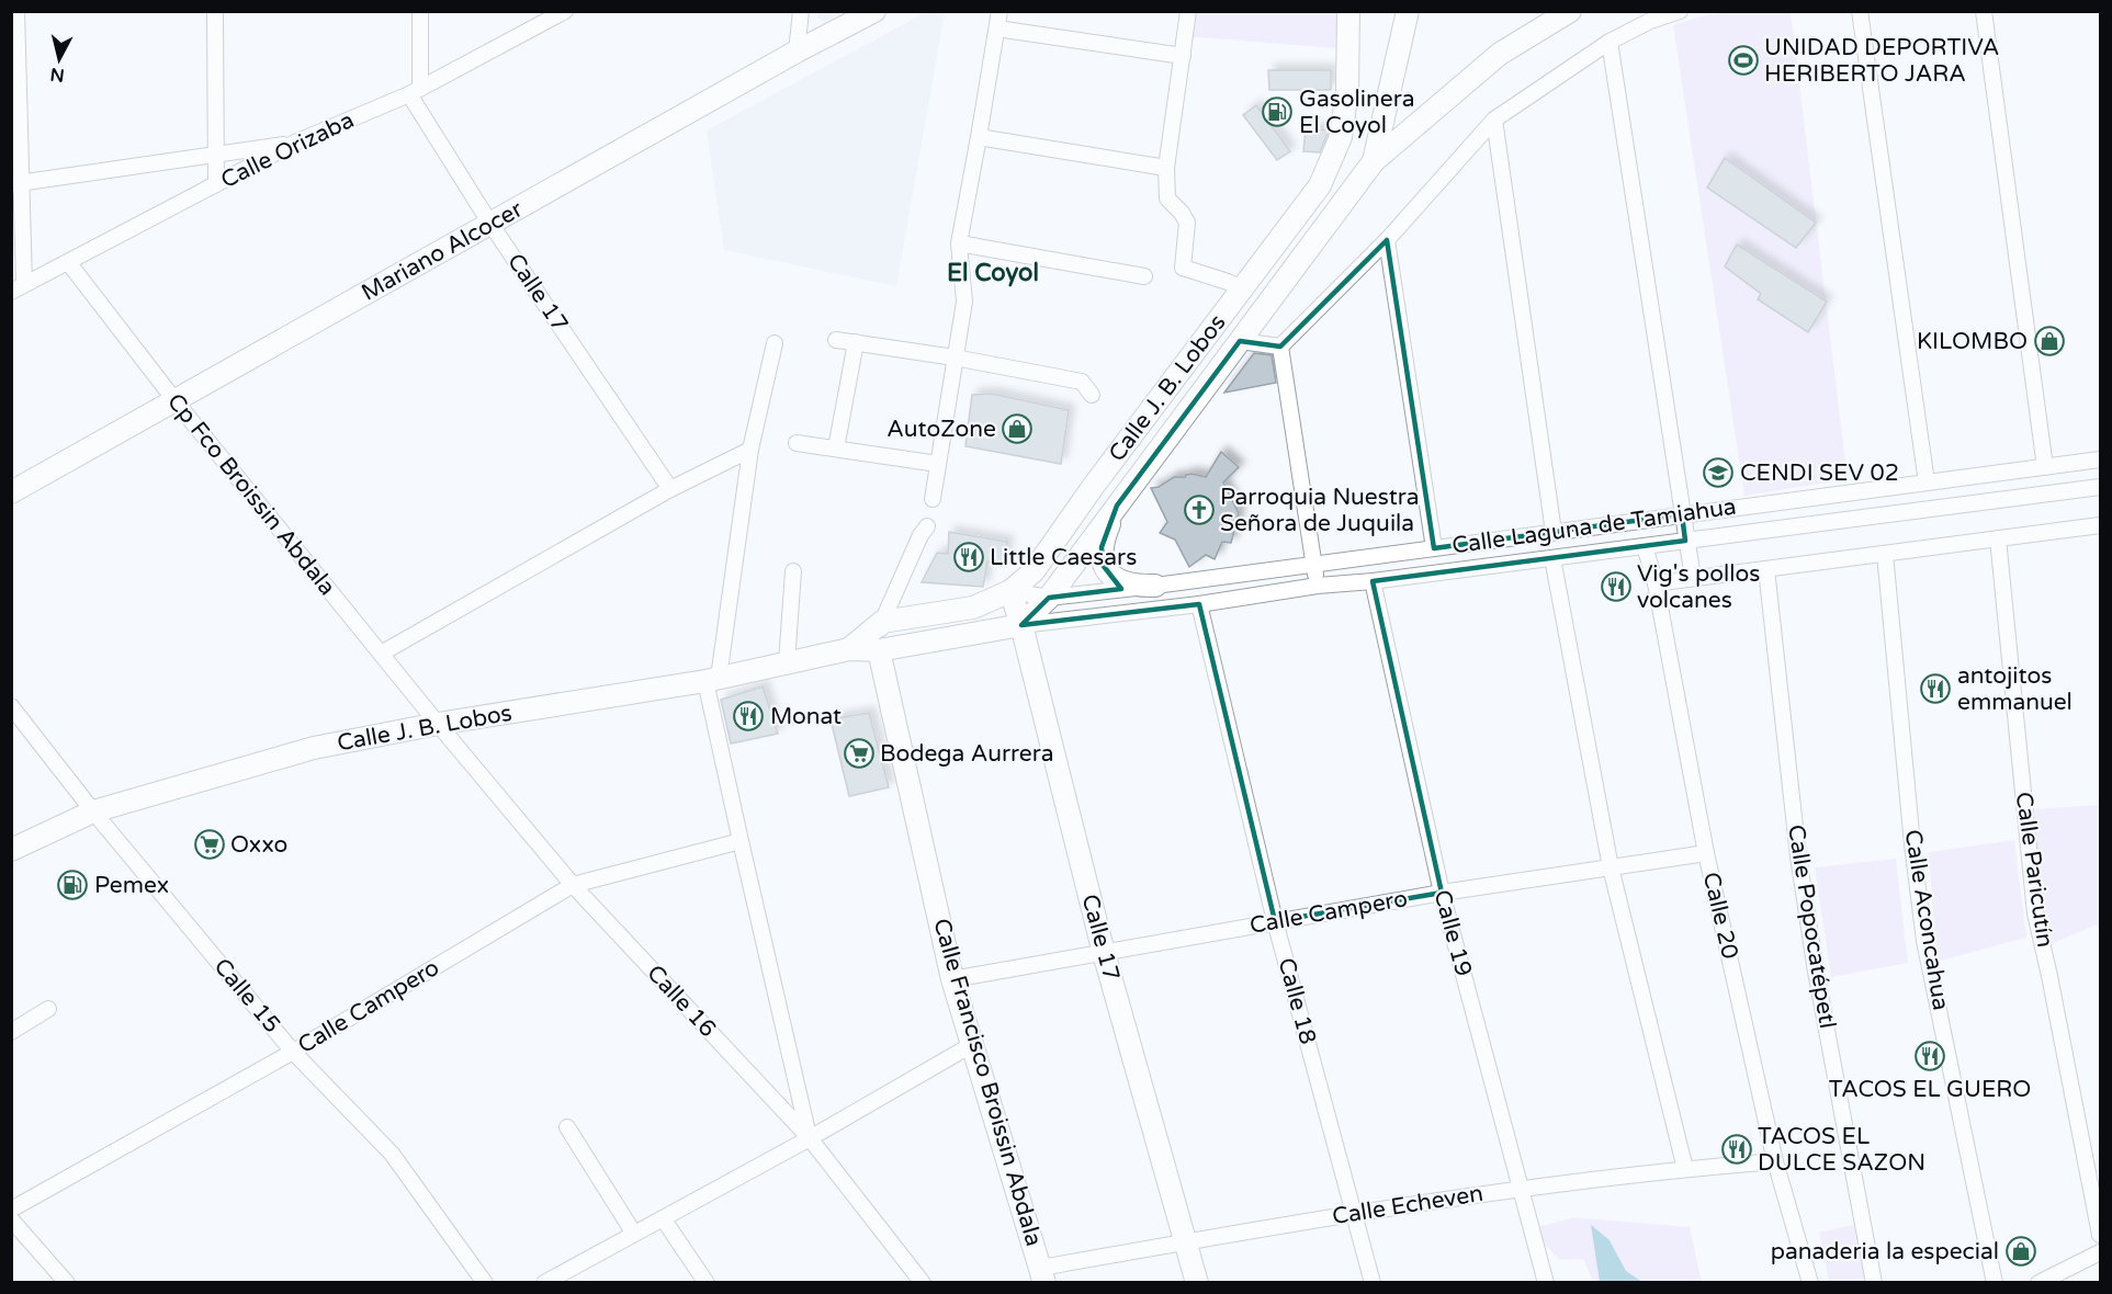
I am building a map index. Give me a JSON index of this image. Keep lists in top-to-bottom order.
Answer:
{
  "streets": {
    "main road": [
      "Mariano Alcocer",
      "Calle 17",
      "Calle J. B. Lobos",
      "Calle Francisco Broissin Abdala"
    ],
    "street": [
      "Calle Orizaba",
      "Cp Fco Broissin Abdala",
      "Calle Laguna de Tamiahua",
      "Calle Paricutín",
      "Calle Campero",
      "Calle 20",
      "Calle Aconcahua",
      "Calle Popocatépetl",
      "Calle 19",
      "Calle 15",
      "Calle 16",
      "Calle 18",
      "Calle Echeven"
    ]
  },
  "crossings": [
    ["Calle Orizaba", "Calle 17"],
    ["Calle Orizaba", "Cp Fco Broissin Abdala"],
    ["Mariano Alcocer", "Calle 17"],
    ["Mariano Alcocer", "Cp Fco Broissin Abdala"],
    ["Calle 17", "Calle J. B. Lobos"],
    ["Calle 17", "Calle Laguna de Tamiahua"],
    ["Calle 17", "Calle Campero"],
    ["Calle 17", "Calle Echeven"],
    ["Calle J. B. Lobos", "Cp Fco Broissin Abdala"],
    ["Calle J. B. Lobos", "Calle Laguna de Tamiahua"],
    ["Calle J. B. Lobos", "Calle 15"],
    ["Calle J. B. Lobos", "Calle 16"],
    ["Calle J. B. Lobos", "Calle Francisco Broissin Abdala"],
    ["Cp Fco Broissin Abdala", "Calle 16"],
    ["Calle Laguna de Tamiahua", "Calle 20"],
    ["Calle Laguna de Tamiahua", "Calle 19"],
    ["Calle Laguna de Tamiahua", "Calle 18"],
    ["Calle Campero", "Calle 20"],
    ["Calle Campero", "Calle 19"],
    ["Calle Campero", "Calle 15"],
    ["Calle Campero", "Calle 16"],
    ["Calle Campero", "Calle 18"],
    ["Calle Campero", "Calle Francisco Broissin Abdala"],
    ["Calle 20", "Calle Echeven"],
    ["Calle 19", "Calle Echeven"],
    ["Calle 18", "Calle Echeven"],
    ["Calle Francisco Broissin Abdala", "Calle Echeven"]
  ],
  "districts": ["El Coyol"],
  "places": {
    "sports": ["UNIDAD DEPORTIVA HERIBERTO JARA"],
    "fuel station": ["Gasolinera El Coyol", "Pemex"],
    "shop": ["KILOMBO", "AutoZone", "panaderia la especial"],
    "school or university": ["CENDI SEV 02"],
    "church": ["Parroquia Nuestra Señora de Juquila"],
    "restaurant": [
      "Little Caesars",
      "Vig's pollos volcanes",
      "antojitos emmanuel",
      "Monat",
      "TACOS EL GUERO",
      "TACOS EL DULCE SAZON"
    ],
    "supermarket": ["Bodega Aurrera", "Oxxo"]
  },
  "north": "bottom"
}
